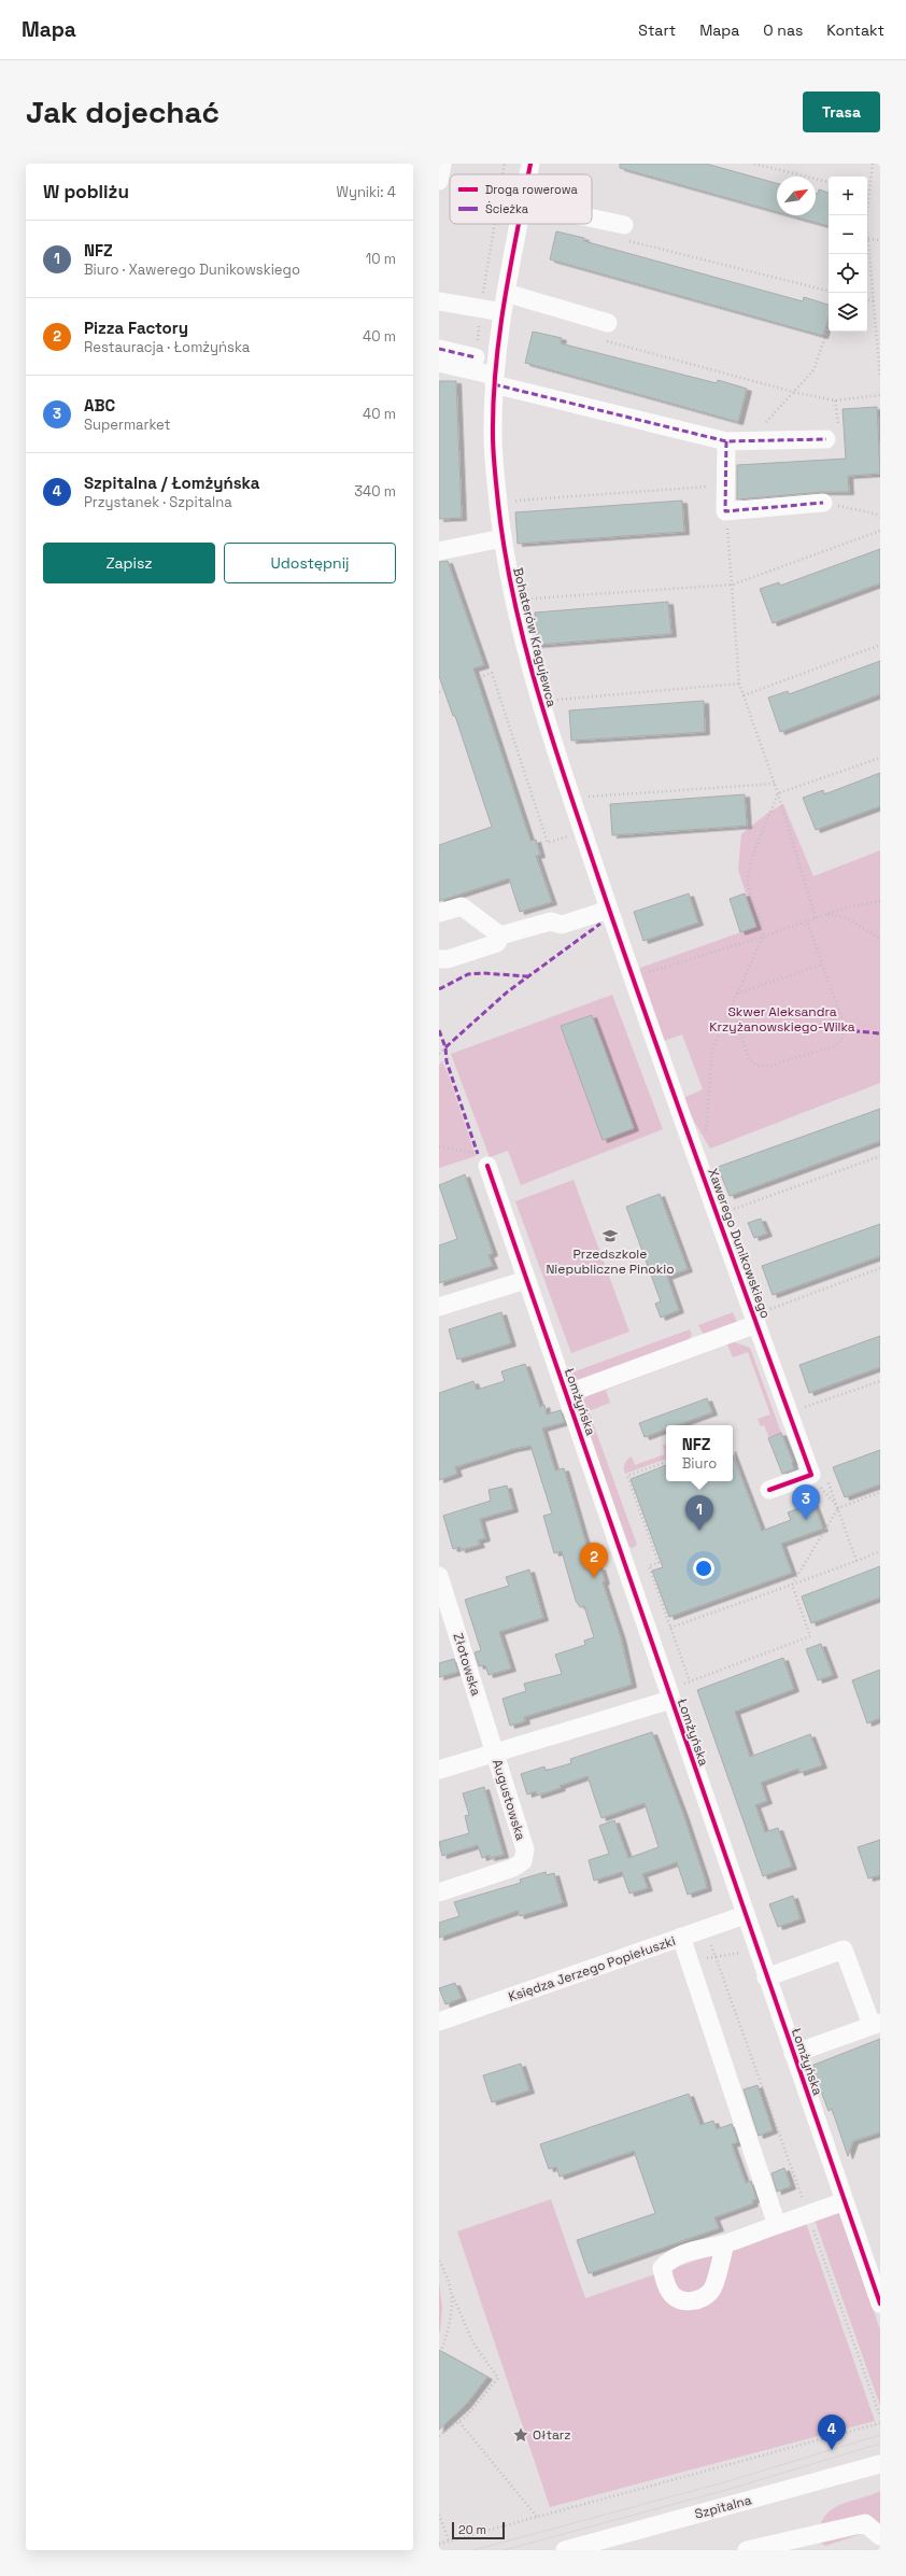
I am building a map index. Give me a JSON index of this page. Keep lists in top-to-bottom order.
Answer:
{
  "streets": {
    "street": [
      "Bohaterów Kragujewca",
      "Xawerego Dunikowskiego",
      "Łomżyńska",
      "Złotowska",
      "Augustowska",
      "Księdza Jerzego Popiełuszki",
      "Szpitalna"
    ]
  },
  "crossings": [
    ["Bohaterów Kragujewca", "Xawerego Dunikowskiego"],
    ["Xawerego Dunikowskiego", "Łomżyńska"],
    ["Łomżyńska", "Augustowska"],
    ["Łomżyńska", "Księdza Jerzego Popiełuszki"],
    ["Złotowska", "Augustowska"]
  ],
  "parks": ["Skwer Aleksandra Krzyżanowskiego-Wilka"],
  "places": {
    "school or university": ["Przedszkole Niepubliczne Pinokio"],
    "place": ["Ołtarz"]
  },
  "legend": ["Droga rowerowa", "Ścieżka"],
  "scale_bar": "20 m",
  "north": "top right",
  "page": {
    "header": "Mapa",
    "nav": [
      "Start",
      "Mapa",
      "O nas",
      "Kontakt"
    ],
    "buttons": [
      "Trasa",
      ["Zapisz", "Udostępnij"]
    ],
    "title": "Jak dojechać",
    "heading": ["W pobliżu", "Wyniki: 4"],
    "map_buttons": ["+", "−"],
    "list": [
      {
        "mark": "1",
        "name": "NFZ",
        "note": "Biuro · Xawerego Dunikowskiego",
        "value": "10 m"
      },
      {
        "mark": "2",
        "name": "Pizza Factory",
        "note": "Restauracja · Łomżyńska",
        "value": "40 m"
      },
      {
        "mark": "3",
        "name": "ABC",
        "note": "Supermarket",
        "value": "40 m"
      },
      {
        "mark": "4",
        "name": "Szpitalna / Łomżyńska",
        "note": "Przystanek · Szpitalna",
        "value": "340 m"
      }
    ],
    "popup": ["NFZ", "Biuro"],
    "pins": [
      "3",
      "1",
      "2",
      "4"
    ],
    "scale": "20 m"
  }
}
